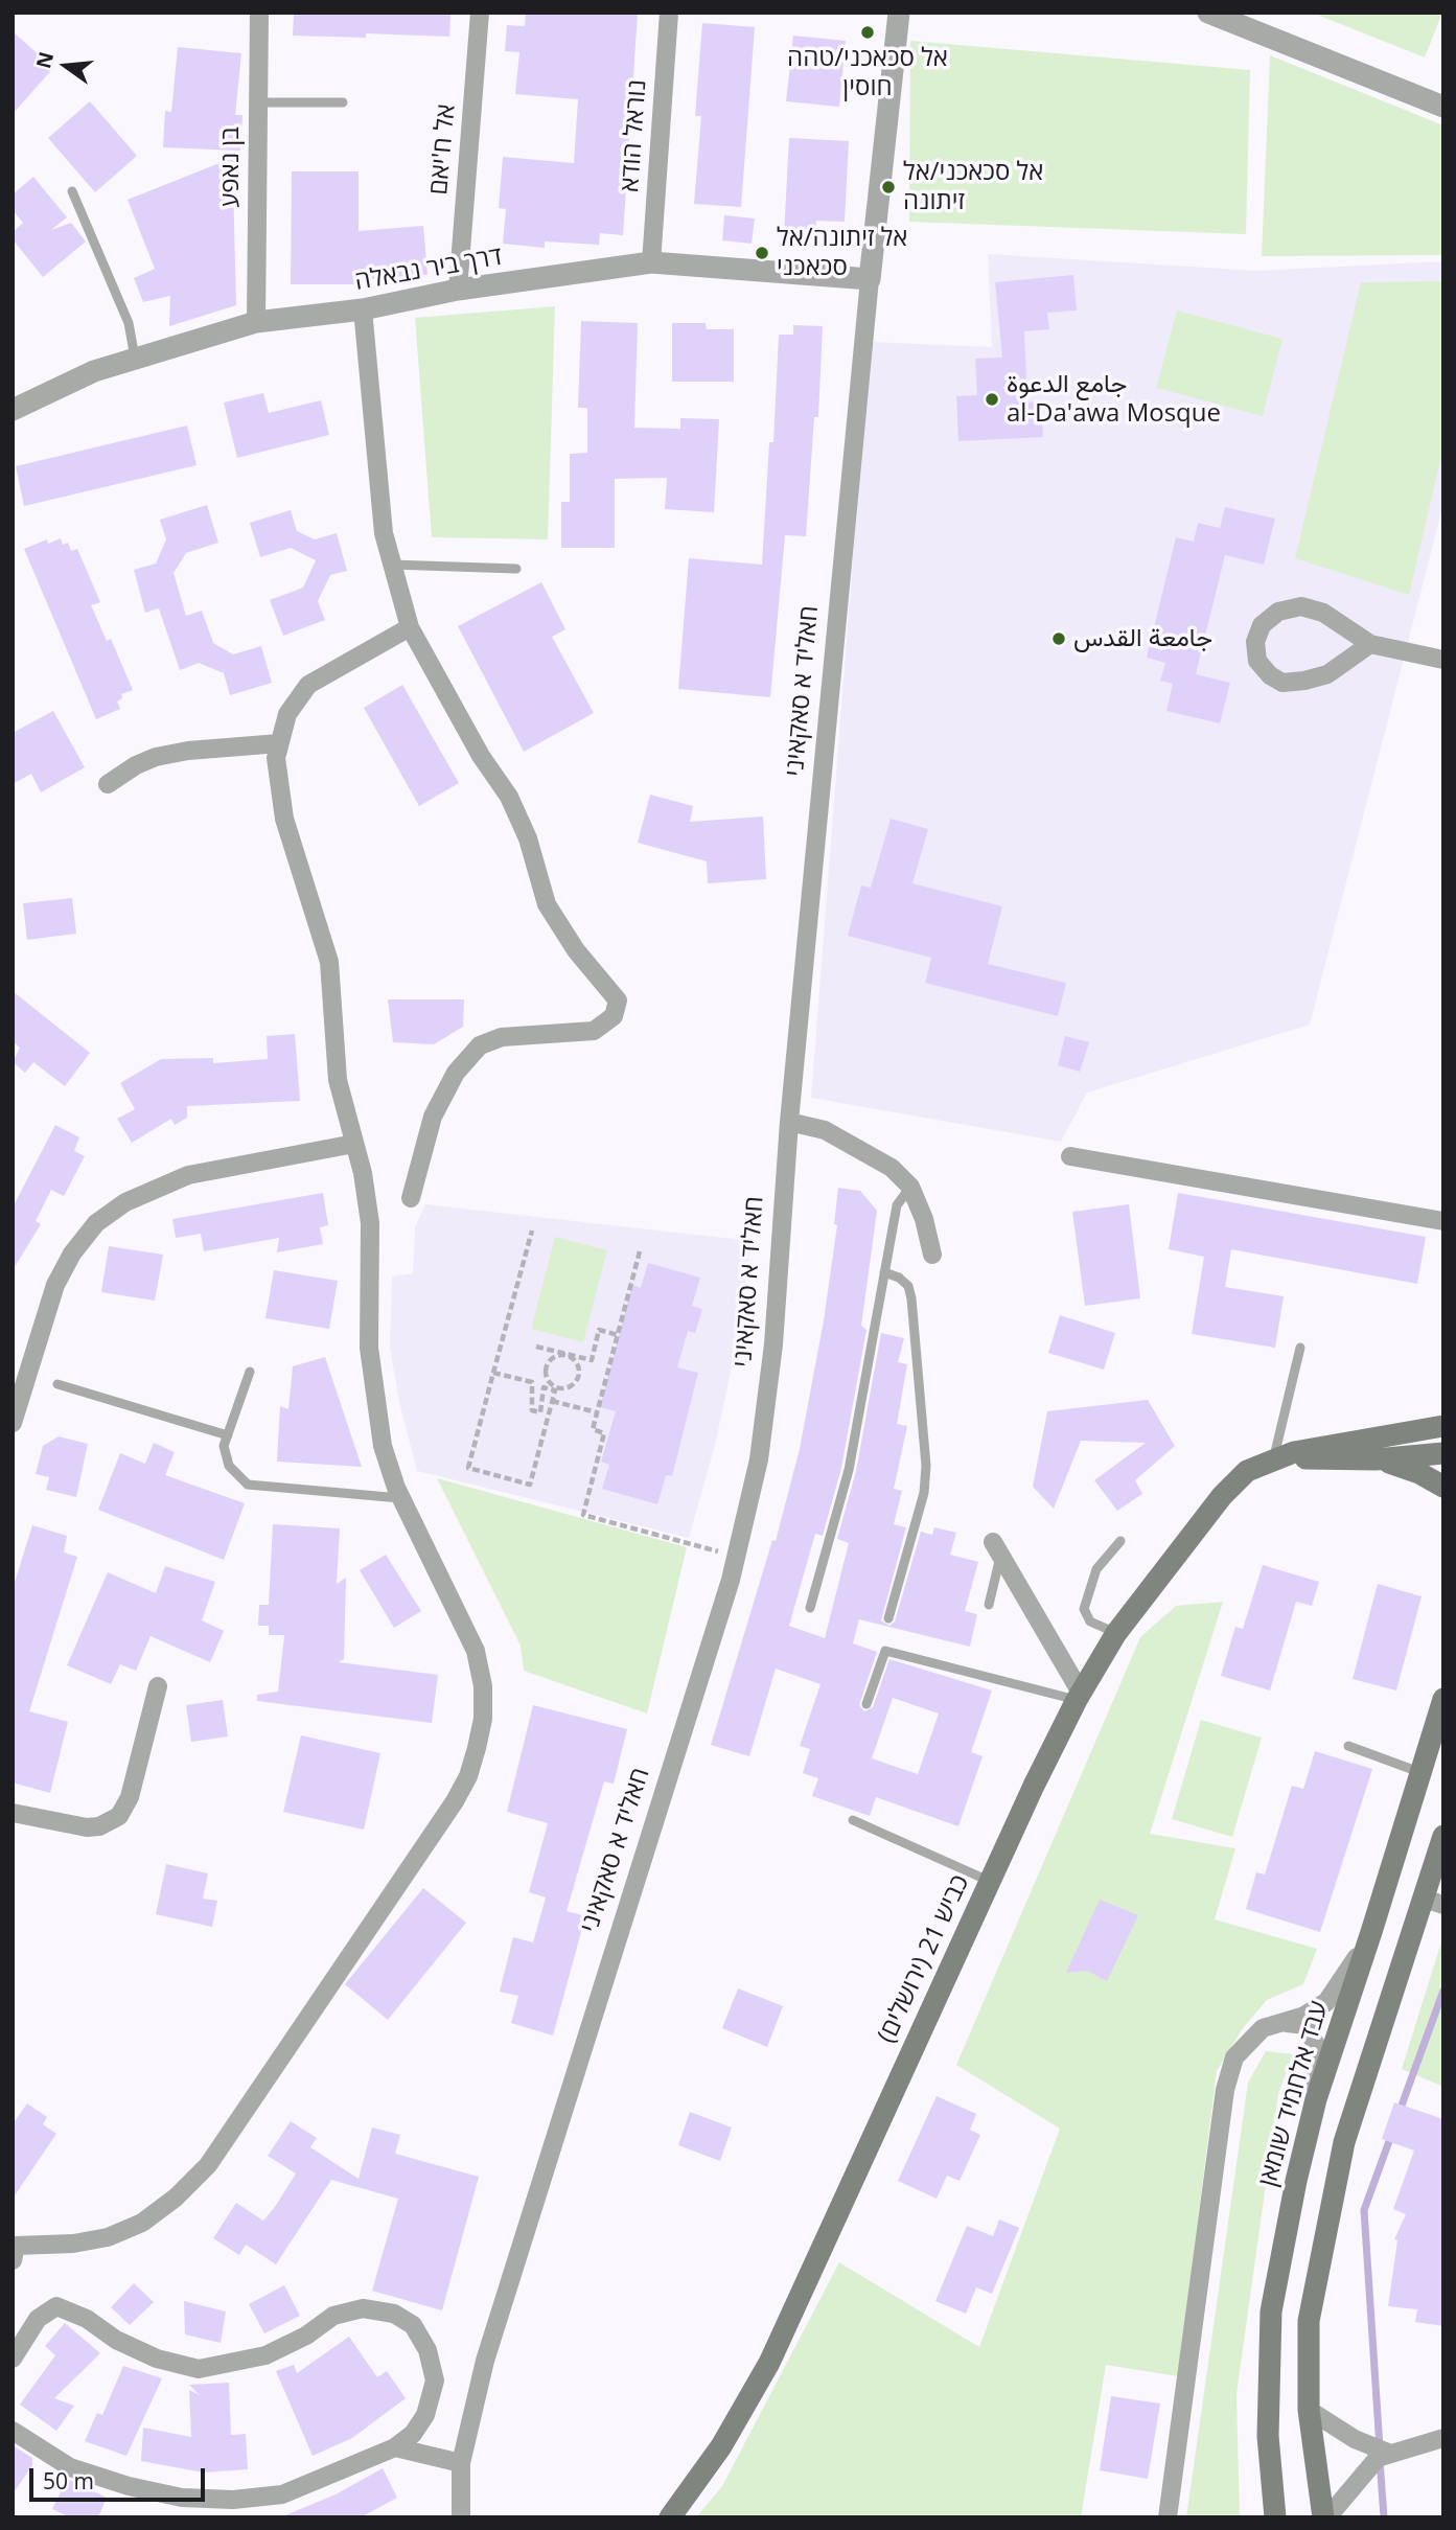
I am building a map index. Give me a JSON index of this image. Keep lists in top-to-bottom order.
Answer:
{
  "streets": {
    "main road": ["כביש 21 (ירושלים)", "עבד אלחמיד שומאן"],
    "street": [
      "נוראל הודא",
      "אל ח'יאם",
      "בן נאפע",
      "דרך ביר נבאלה",
      "חאליד א סאקאיני"
    ]
  },
  "crossings": [
    ["נוראל הודא", "דרך ביר נבאלה"],
    ["אל ח'יאם", "דרך ביר נבאלה"],
    ["בן נאפע", "דרך ביר נבאלה"],
    ["דרך ביר נבאלה", "חאליד א סאקאיני"]
  ],
  "places": [
    "אל סכאכני/טהה חוסין",
    "אל סכאכני/אל זיתונה",
    "אל זיתונה/אל סכאכני",
    "جامع الدعوة al-Da'awa Mosque",
    "جامعة القدس"
  ],
  "scale_bar": "50 m",
  "north": "left"
}
